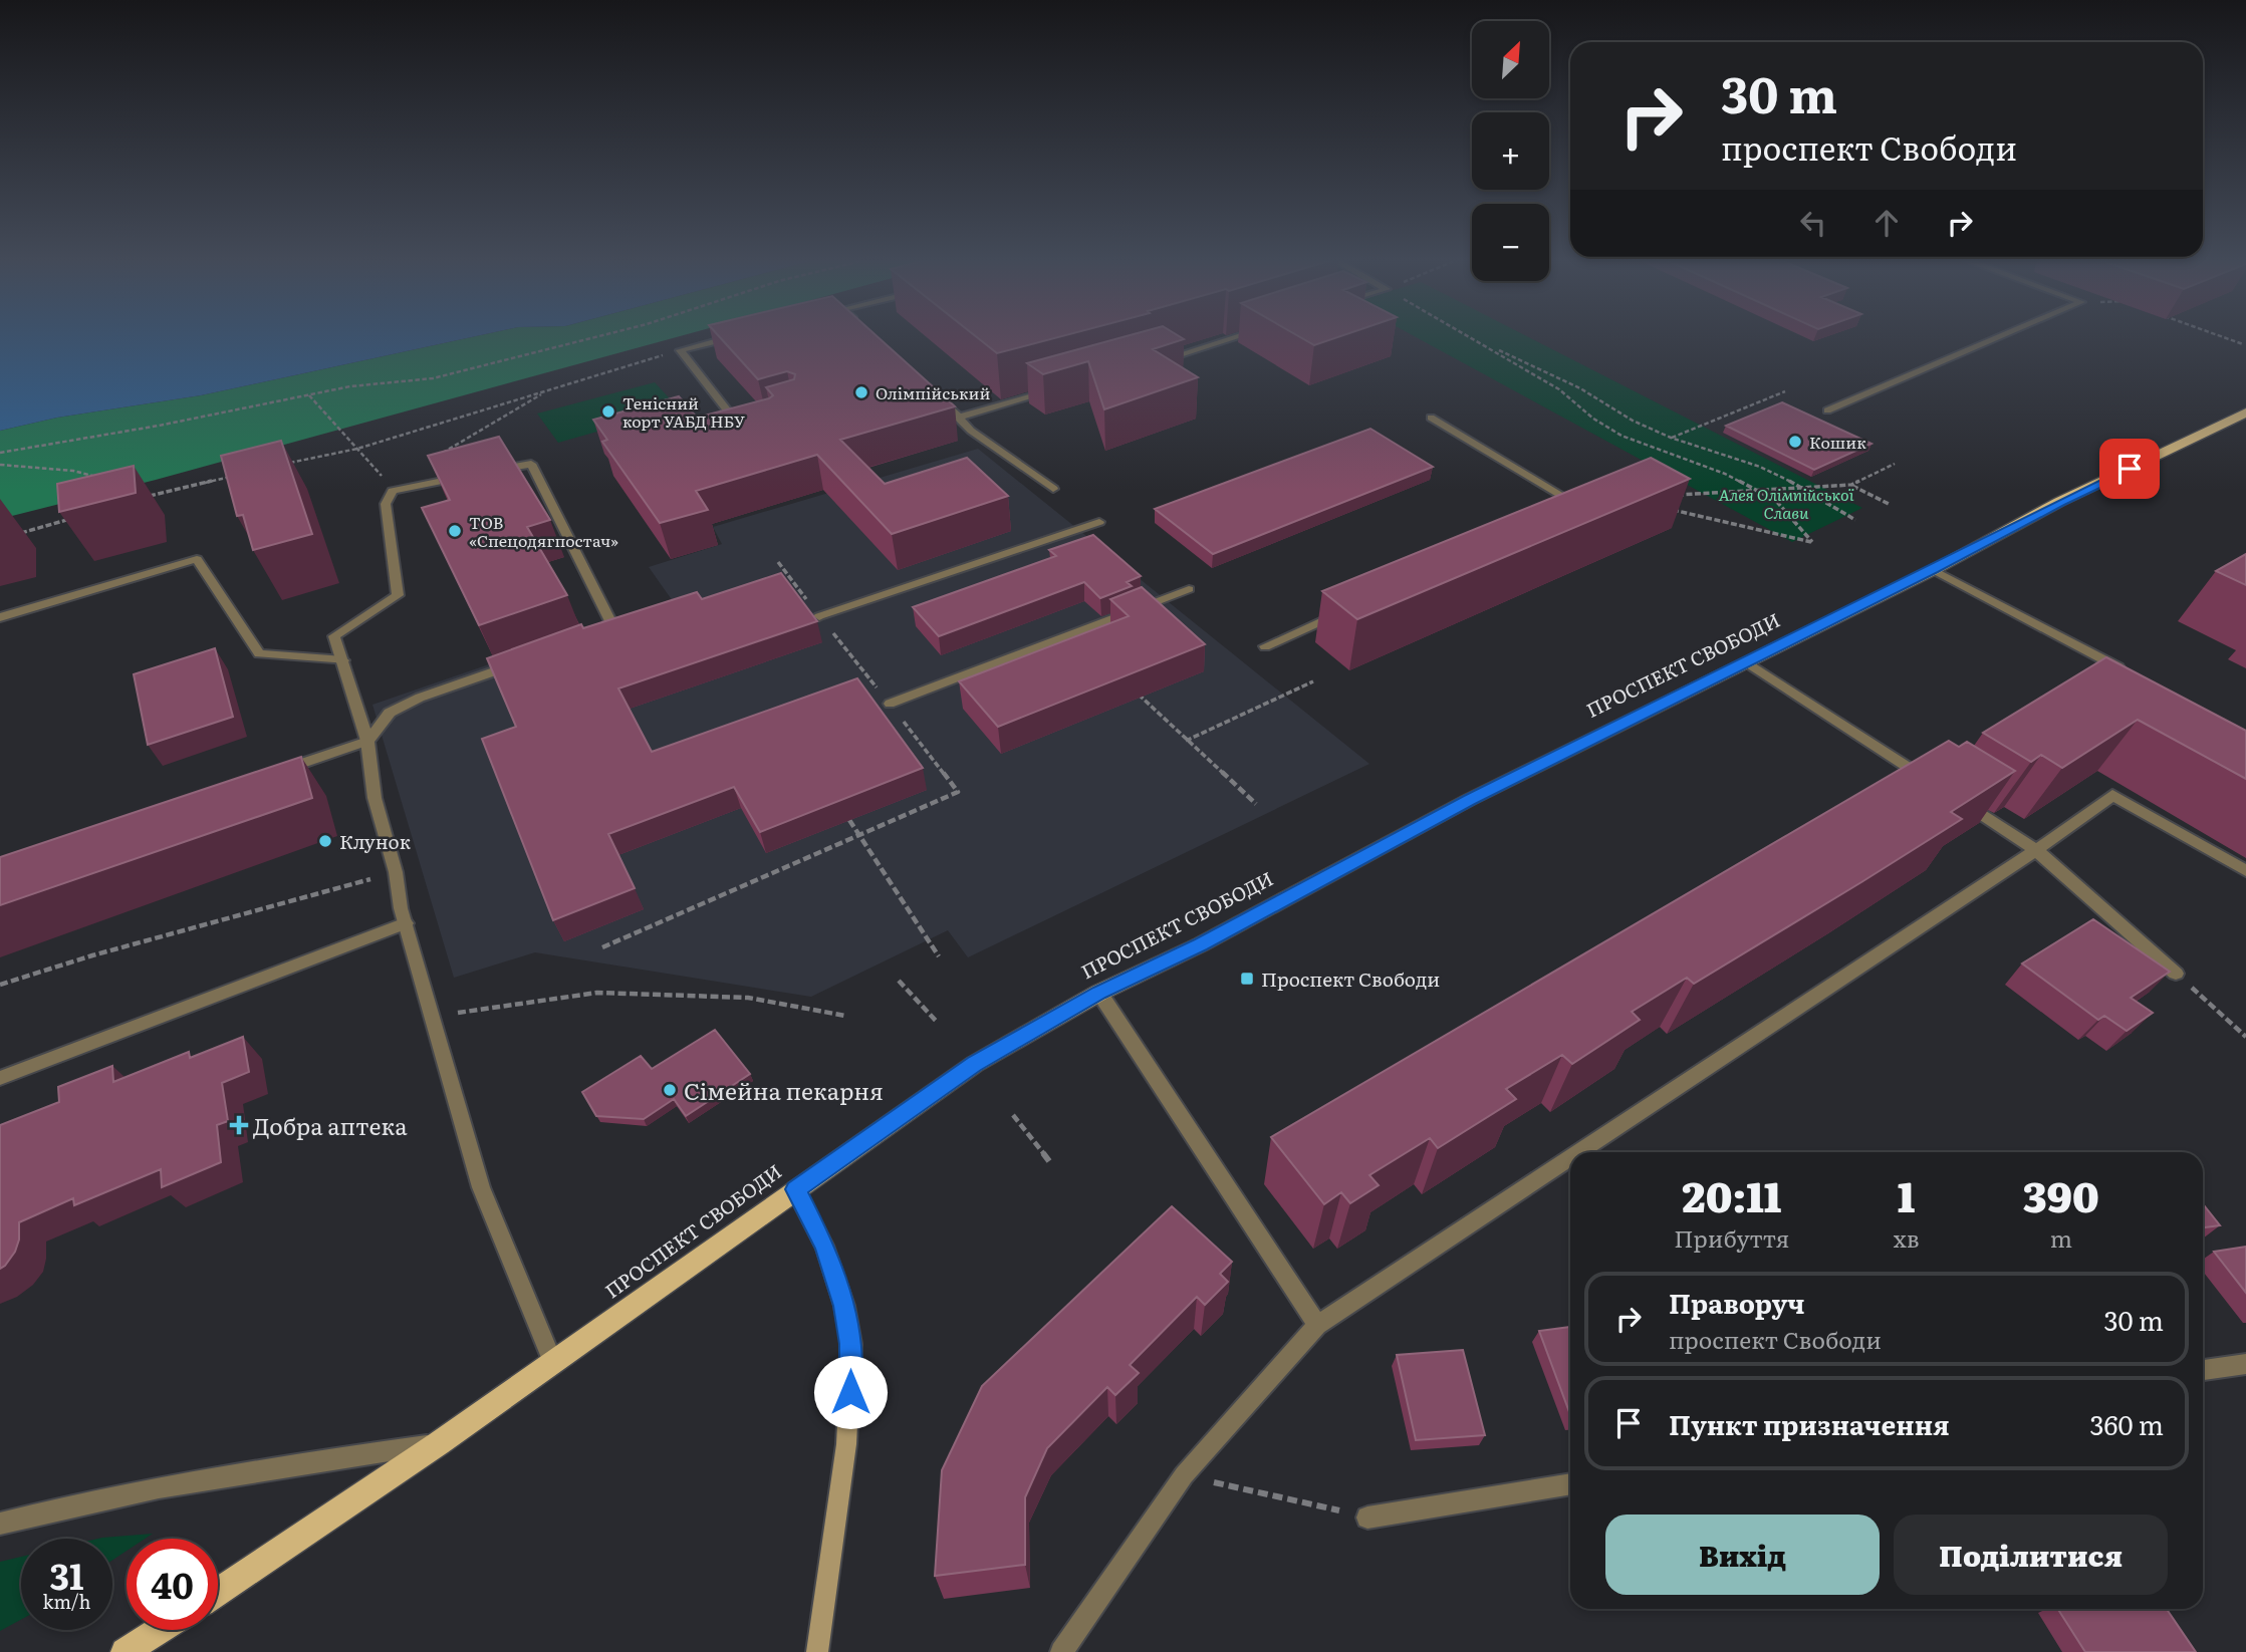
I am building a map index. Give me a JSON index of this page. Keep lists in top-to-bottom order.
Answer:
{
  "streets": {
    "main road": ["ПРОСПЕКТ СВОБОДИ"]
  },
  "parks": ["Алея Олімпійської Слави"],
  "places": {
    "other": [
      "Олімпійський",
      "Тенісний корт УАБД НБУ",
      "Кошик",
      "ТОВ «Спецодягпостач»",
      "Клунок",
      "Сімейна пекарня"
    ],
    "transit": ["Проспект Свободи"],
    "health": ["Добра аптека"]
  },
  "north": "top right",
  "page": {
    "map_buttons": ["+", "−"],
    "turn": ["30 m", "проспект Свободи"],
    "eta": [
      "20:11",
      "Прибуття",
      "1",
      "хв",
      "390",
      "m"
    ],
    "list": [
      {
        "name": "Праворуч",
        "note": "проспект Свободи",
        "value": "30 m"
      },
      {
        "name": "Пункт призначення",
        "value": "360 m"
      }
    ],
    "buttons": ["Вихід", "Поділитися"],
    "speed": "31 km/h",
    "limit": "40"
  }
}
